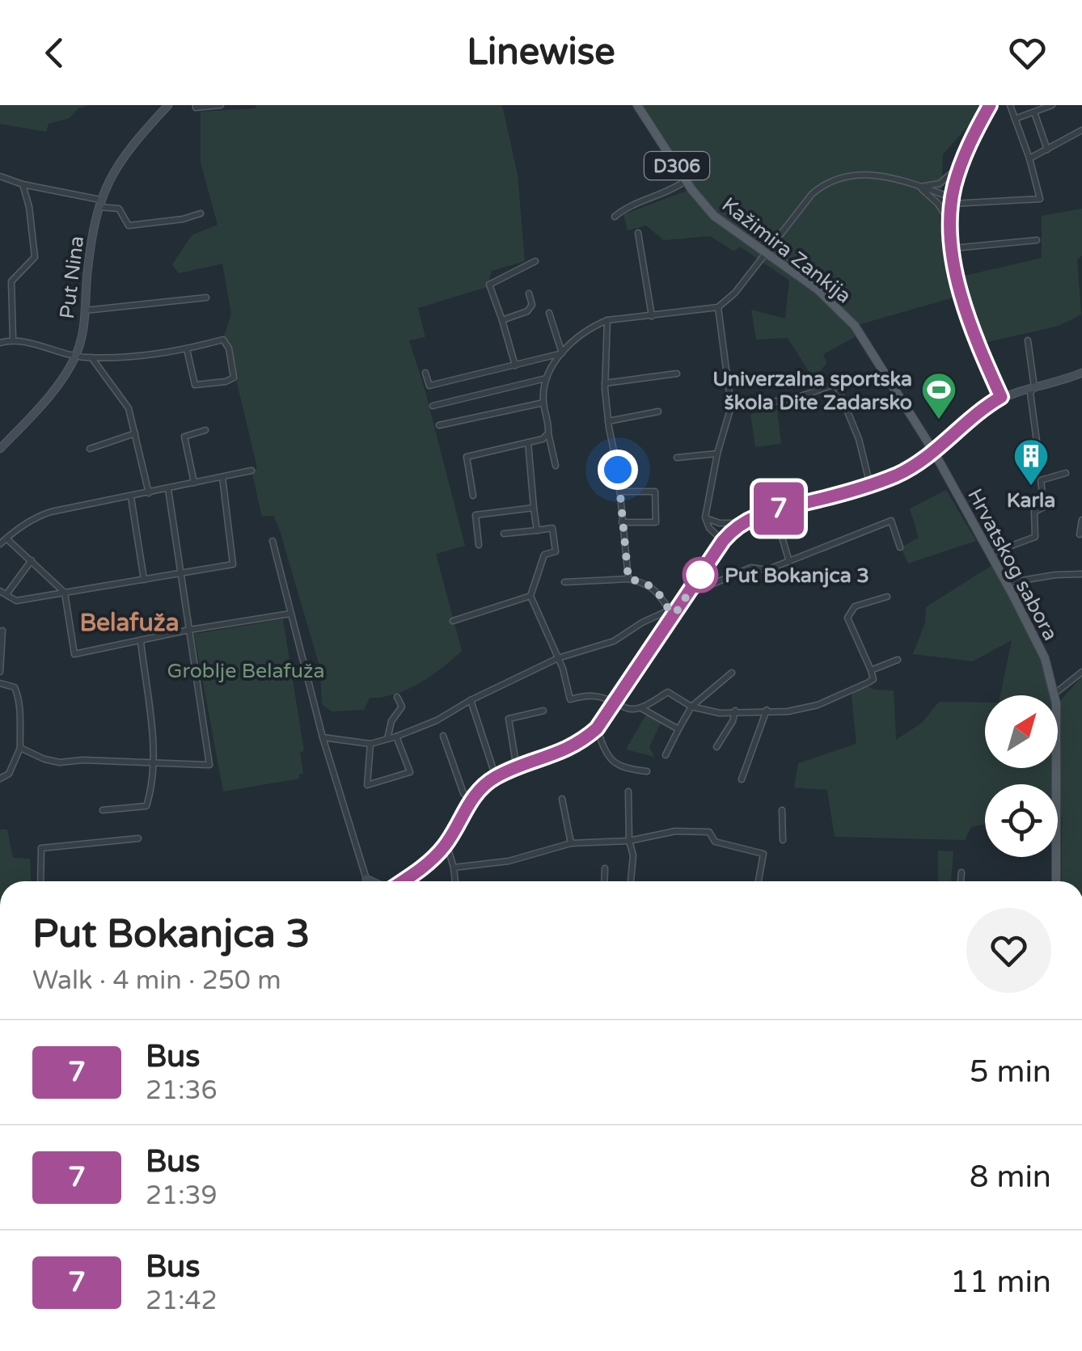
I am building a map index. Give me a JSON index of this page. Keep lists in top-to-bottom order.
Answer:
{
  "streets": {
    "main road": [
      "D306",
      "Kažimira Zankija",
      "Put Nina",
      "Hrvatskog sabora"
    ]
  },
  "crossings": [
    ["Kažimira Zankija", "Hrvatskog sabora"]
  ],
  "districts": ["Belafuža"],
  "parks": ["Groblje Belafuža"],
  "places": {
    "sports": ["Univerzalna sportska škola Dite Zadarsko"],
    "building": ["Karla"],
    "other": ["Put Bokanjca 3"]
  },
  "lines": ["bus line 7"],
  "north": "top right",
  "page": {
    "header": "Linewise",
    "on_map": "7",
    "heading": ["Put Bokanjca 3", "Walk · 4 min · 250 m"],
    "list": [
      {
        "mark": "7",
        "name": "Bus",
        "note": "21:36",
        "value": "5 min"
      },
      {
        "mark": "7",
        "name": "Bus",
        "note": "21:39",
        "value": "8 min"
      },
      {
        "mark": "7",
        "name": "Bus",
        "note": "21:42",
        "value": "11 min"
      }
    ]
  }
}
